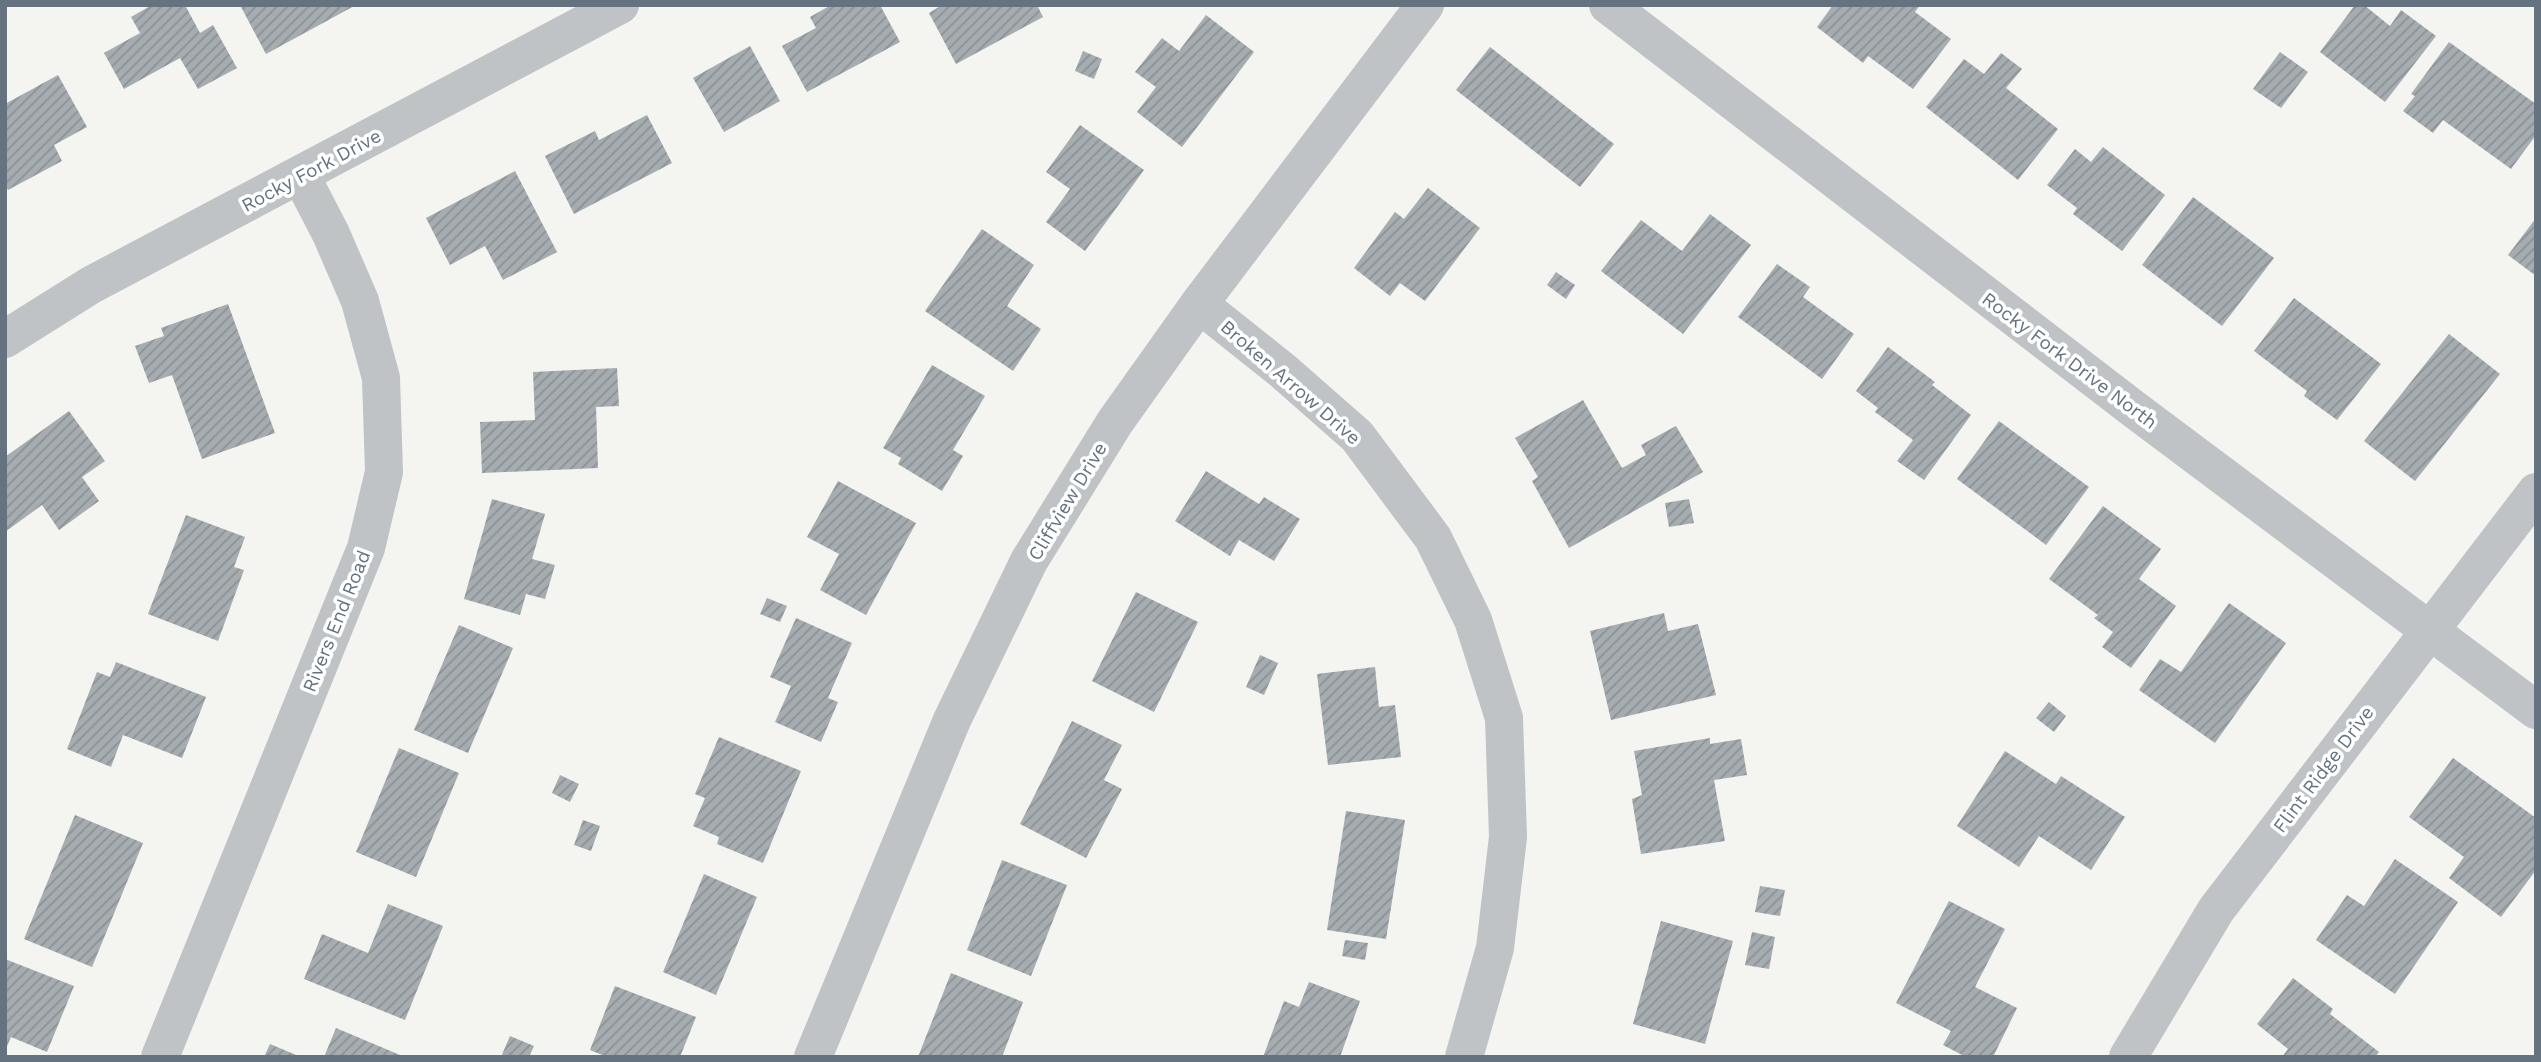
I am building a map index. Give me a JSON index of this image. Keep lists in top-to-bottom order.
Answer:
{
  "streets": {
    "street": [
      "Rocky Fork Drive",
      "Rocky Fork Drive North",
      "Broken Arrow Drive",
      "Cliffview Drive",
      "Rivers End Road",
      "Flint Ridge Drive"
    ]
  },
  "crossings": [
    ["Rocky Fork Drive", "Rivers End Road"],
    ["Rocky Fork Drive North", "Flint Ridge Drive"],
    ["Broken Arrow Drive", "Cliffview Drive"]
  ]
}
